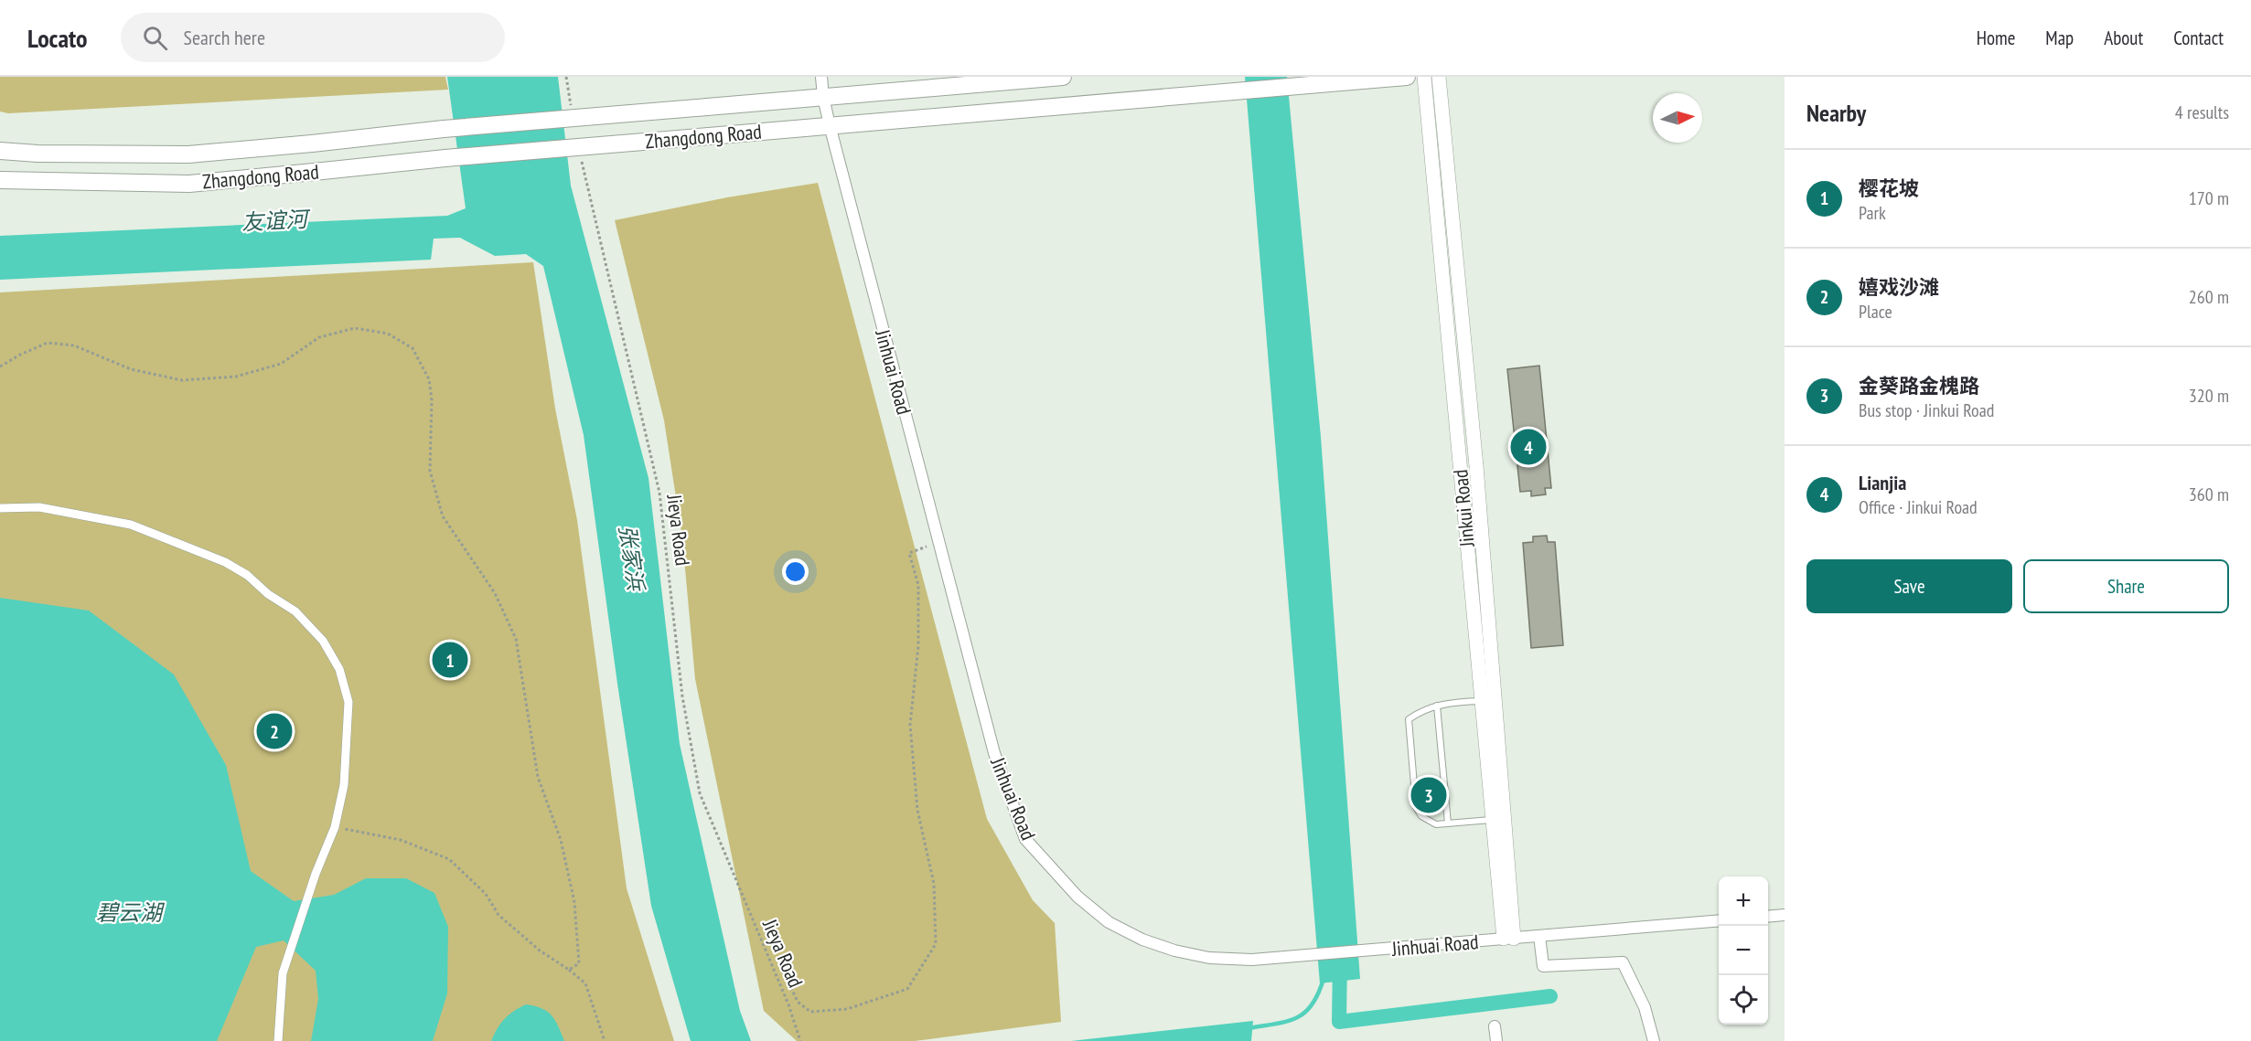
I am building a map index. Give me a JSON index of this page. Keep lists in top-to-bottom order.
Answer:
{
  "streets": {
    "main road": ["Zhangdong Road"],
    "street": ["Jinhuai Road", "Jinkui Road"],
    "path": ["Jieya Road"]
  },
  "crossings": [
    ["Zhangdong Road", "Jinhuai Road"],
    ["Jinhuai Road", "Jinkui Road"]
  ],
  "water": ["友谊河", "张家浜", "碧云湖"],
  "north": "right",
  "page": {
    "header": "Locato",
    "search": "Search here",
    "nav": [
      "Home",
      "Map",
      "About",
      "Contact"
    ],
    "heading": ["Nearby", "4 results"],
    "list": [
      {
        "mark": "1",
        "name": "樱花坡",
        "note": "Park",
        "value": "170 m"
      },
      {
        "mark": "2",
        "name": "嬉戏沙滩",
        "note": "Place",
        "value": "260 m"
      },
      {
        "mark": "3",
        "name": "金葵路金槐路",
        "note": "Bus stop · Jinkui Road",
        "value": "320 m"
      },
      {
        "mark": "4",
        "name": "Lianjia",
        "note": "Office · Jinkui Road",
        "value": "360 m"
      }
    ],
    "pins": [
      "4",
      "1",
      "2",
      "3"
    ],
    "buttons": ["Save", "Share"],
    "map_buttons": ["+", "−"]
  }
}
